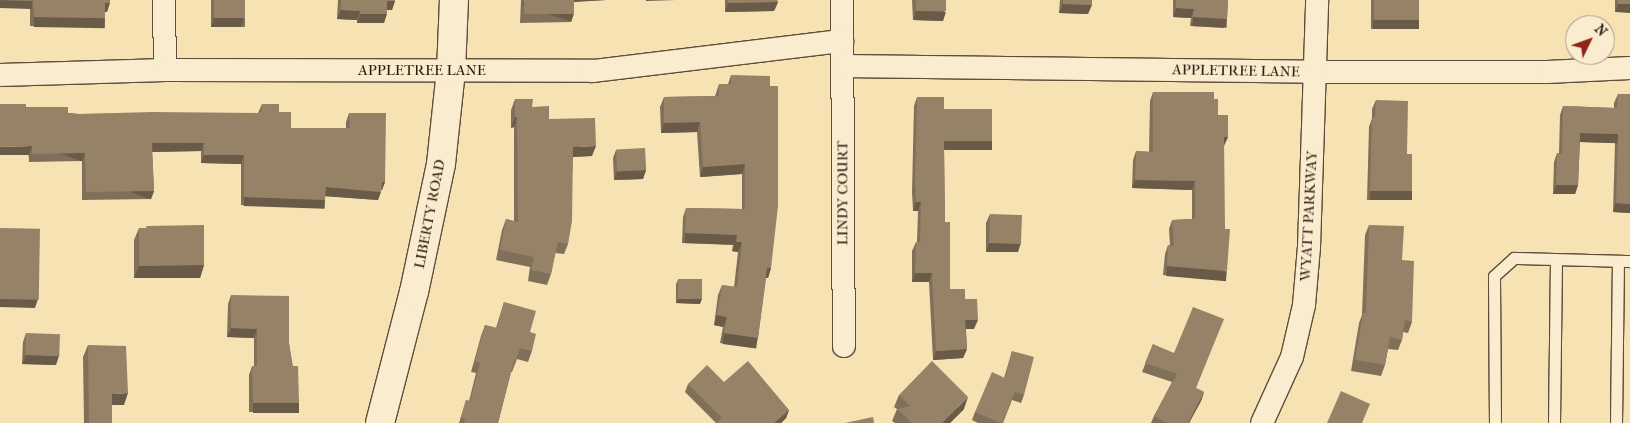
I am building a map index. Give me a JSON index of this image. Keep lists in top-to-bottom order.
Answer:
{
  "streets": {
    "main road": ["LIBERTY ROAD"],
    "street": ["APPLETREE LANE", "LINDY COURT", "WYATT PARKWAY"]
  },
  "crossings": [
    ["APPLETREE LANE", "LINDY COURT"],
    ["APPLETREE LANE", "LIBERTY ROAD"],
    ["APPLETREE LANE", "WYATT PARKWAY"]
  ],
  "north": "top right"
}
